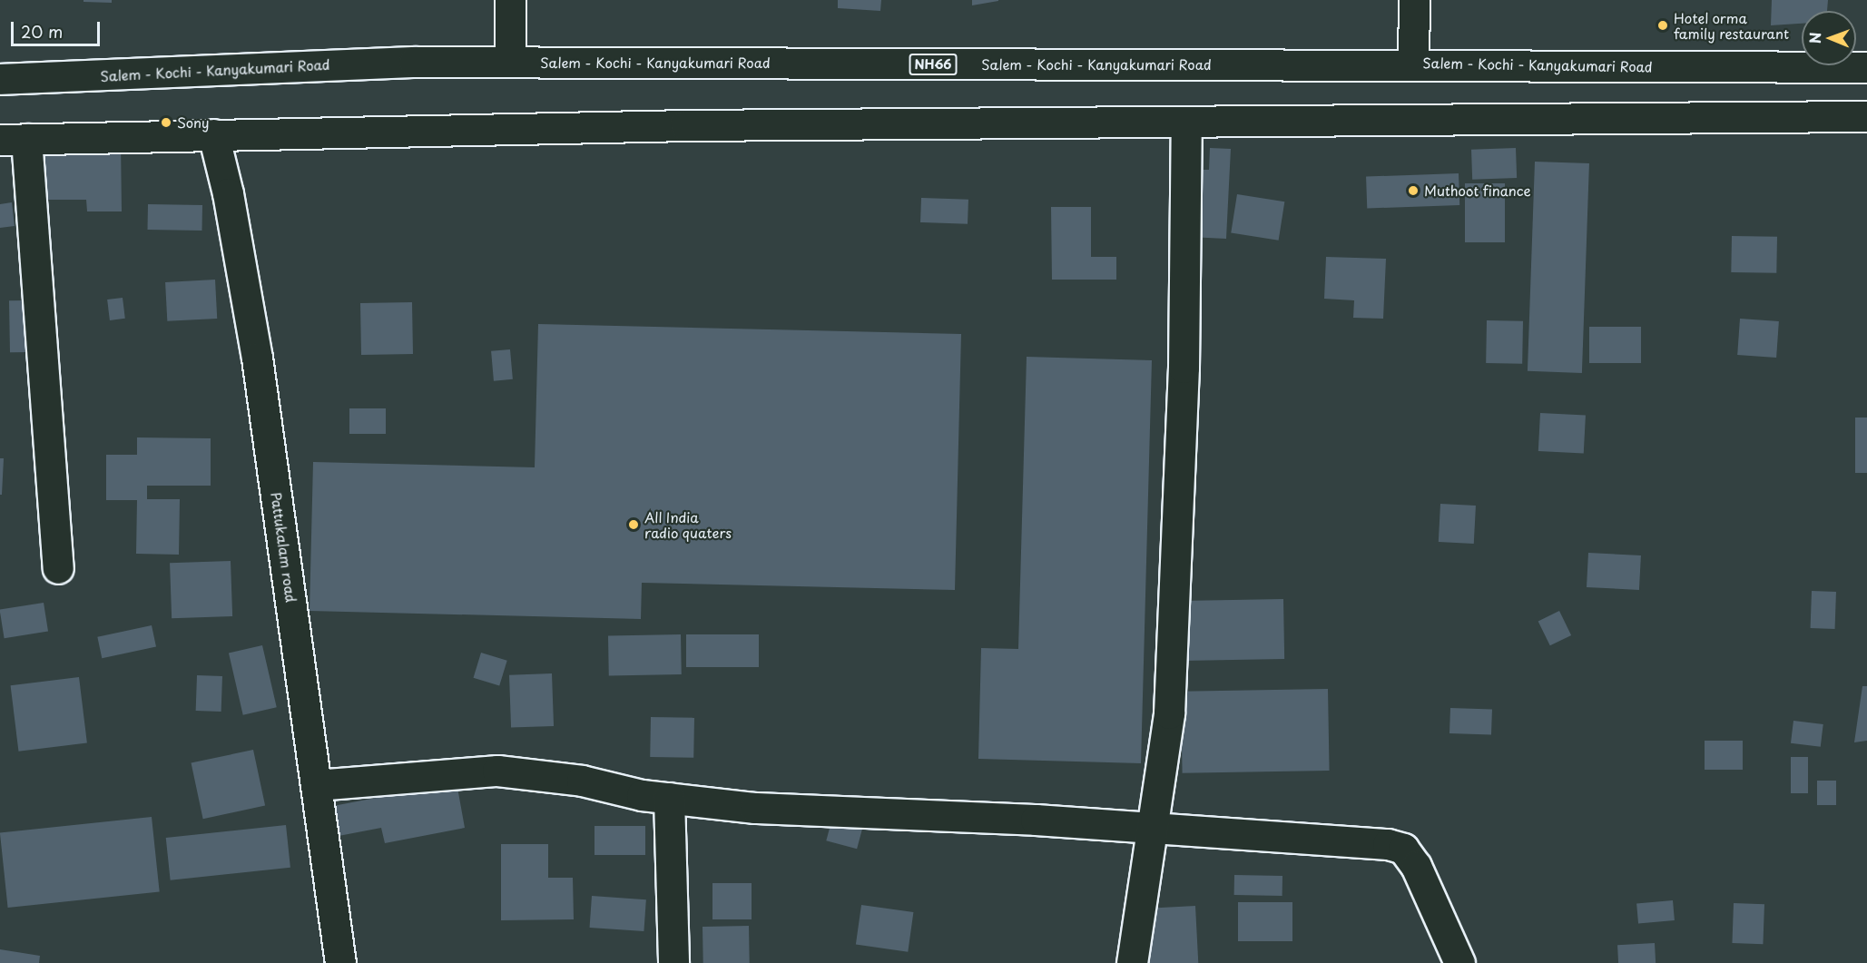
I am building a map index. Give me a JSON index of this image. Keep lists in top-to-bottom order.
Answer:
{
  "streets": {
    "main road": ["Salem - Kochi - Kanyakumari Road", "NH66", "Pattukalam road"]
  },
  "places": [
    "Hotel orma family restaurant",
    "Sony",
    "Muthoot finance",
    "All India radio quaters"
  ],
  "scale_bar": "20 m",
  "north": "left"
}
